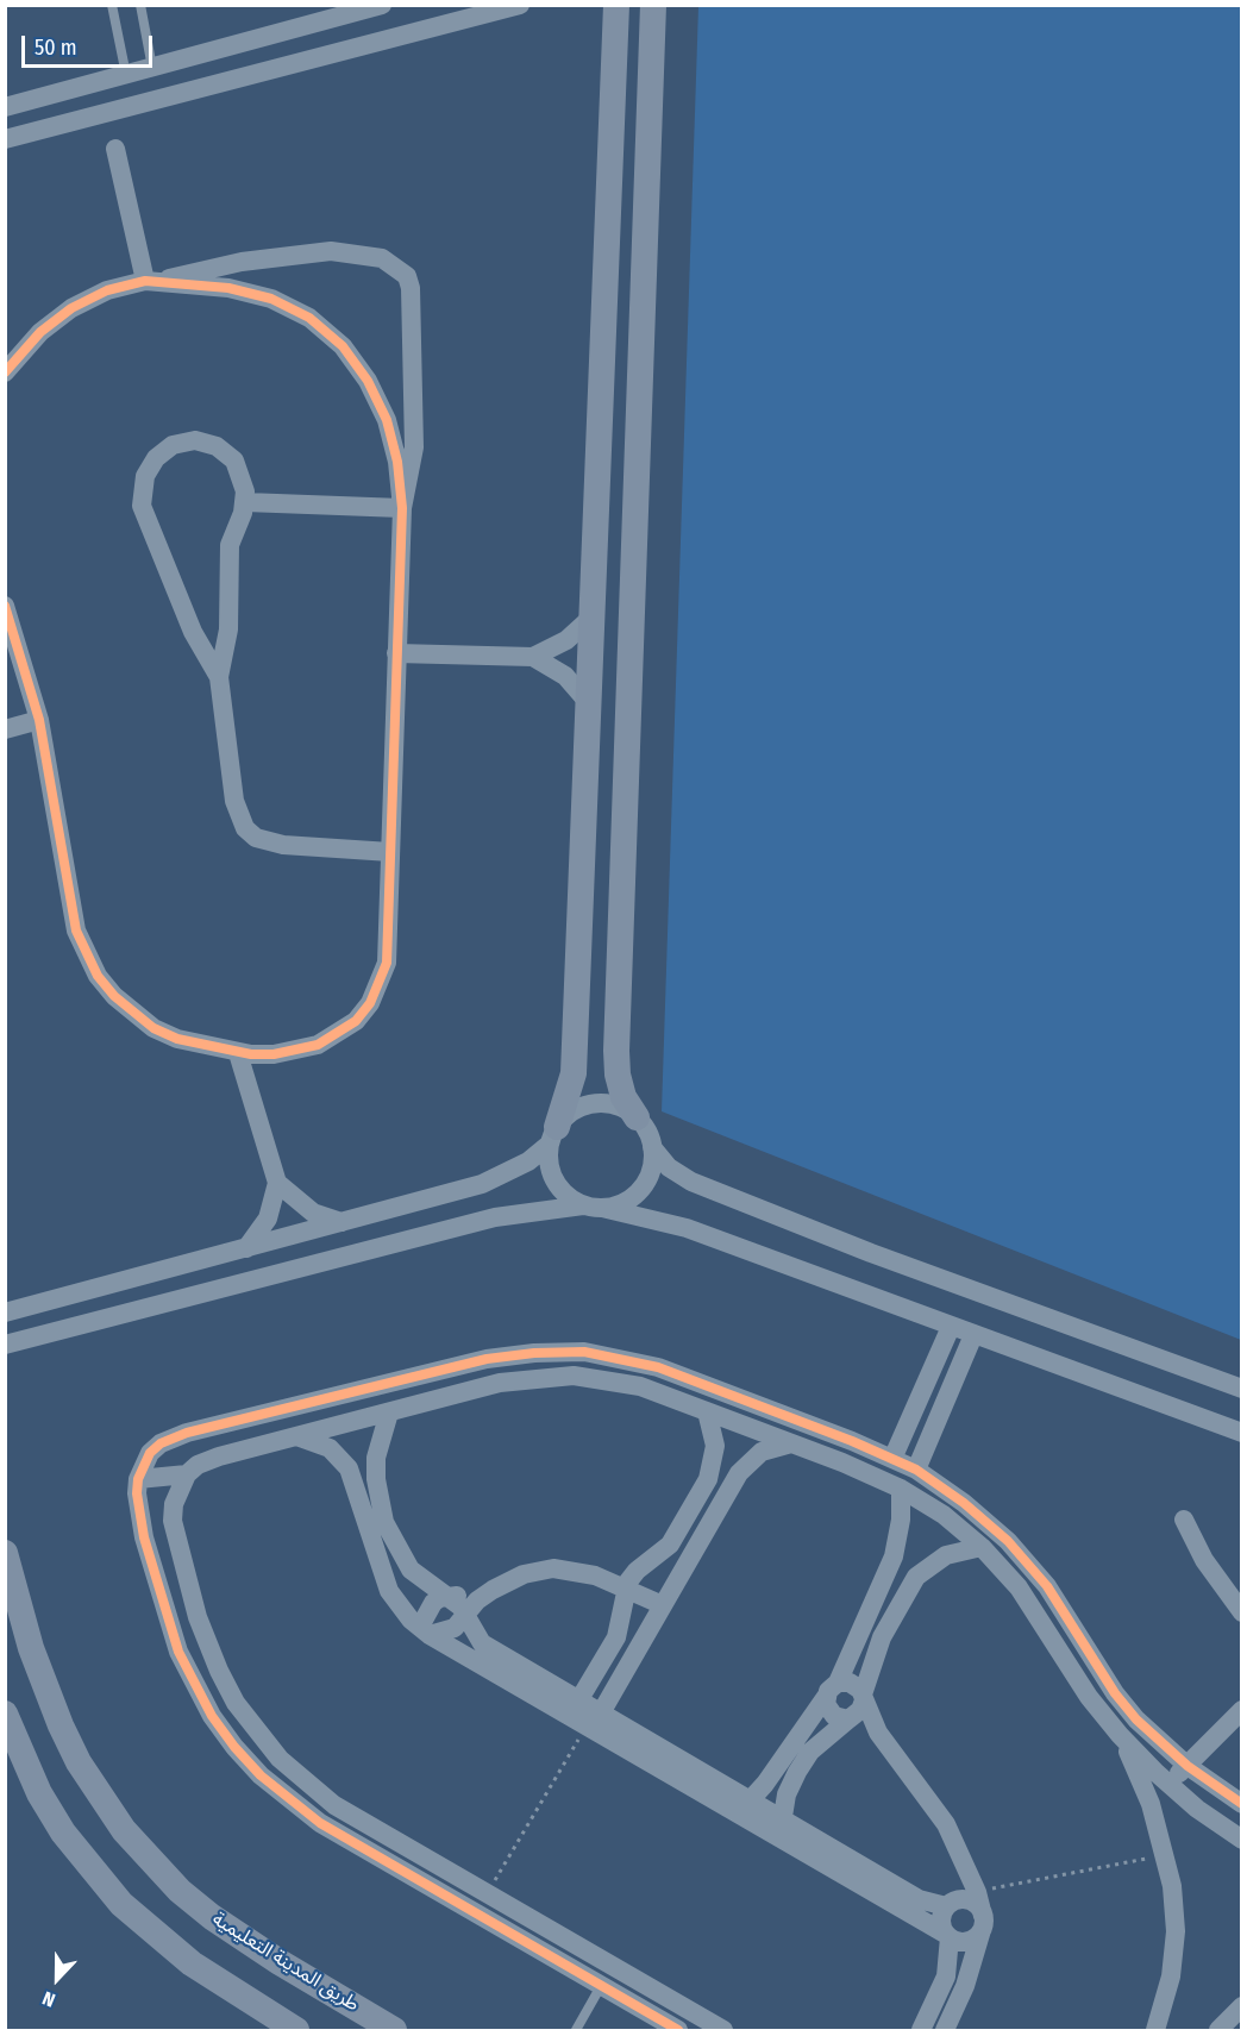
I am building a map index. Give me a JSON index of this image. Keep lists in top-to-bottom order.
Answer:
{
  "streets": {
    "street": ["طريق المدينة التعليمية"]
  },
  "scale_bar": "50 m",
  "north": "bottom"
}
